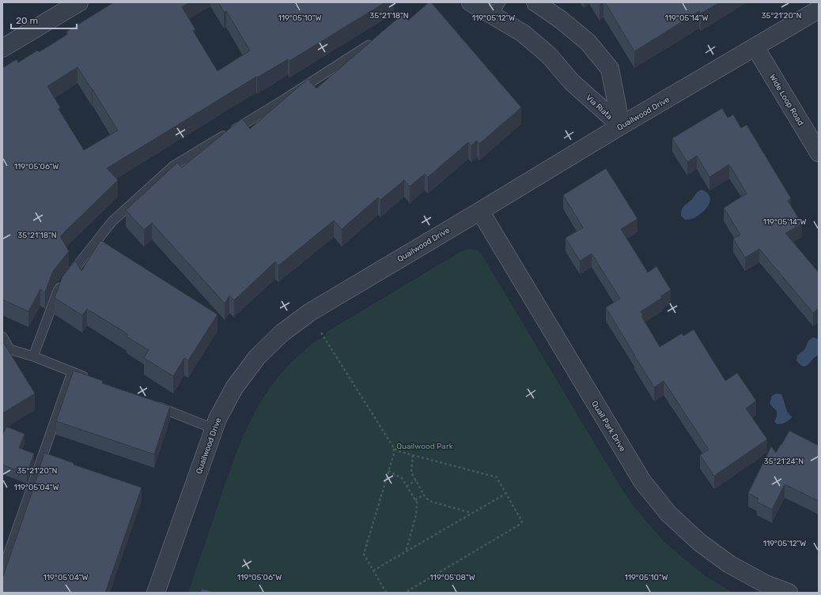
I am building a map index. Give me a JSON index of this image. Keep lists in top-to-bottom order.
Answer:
{
  "streets": {
    "street": [
      "Wide Loop Road",
      "Via Riata",
      "Quailwood Drive",
      "Quail Park Drive"
    ]
  },
  "crossings": [
    ["Wide Loop Road", "Quailwood Drive"],
    ["Via Riata", "Quailwood Drive"],
    ["Quailwood Drive", "Quail Park Drive"]
  ],
  "parks": ["Quailwood Park"],
  "scale_bar": "20 m",
  "coordinates": [
    "35°21'18\"N",
    "35°21'20\"N",
    "119°05'10\"W",
    "119°05'12\"W",
    "119°05'14\"W",
    "119°05'06\"W",
    "35°21'24\"N",
    "119°05'04\"W",
    "119°05'08\"W"
  ]
}
